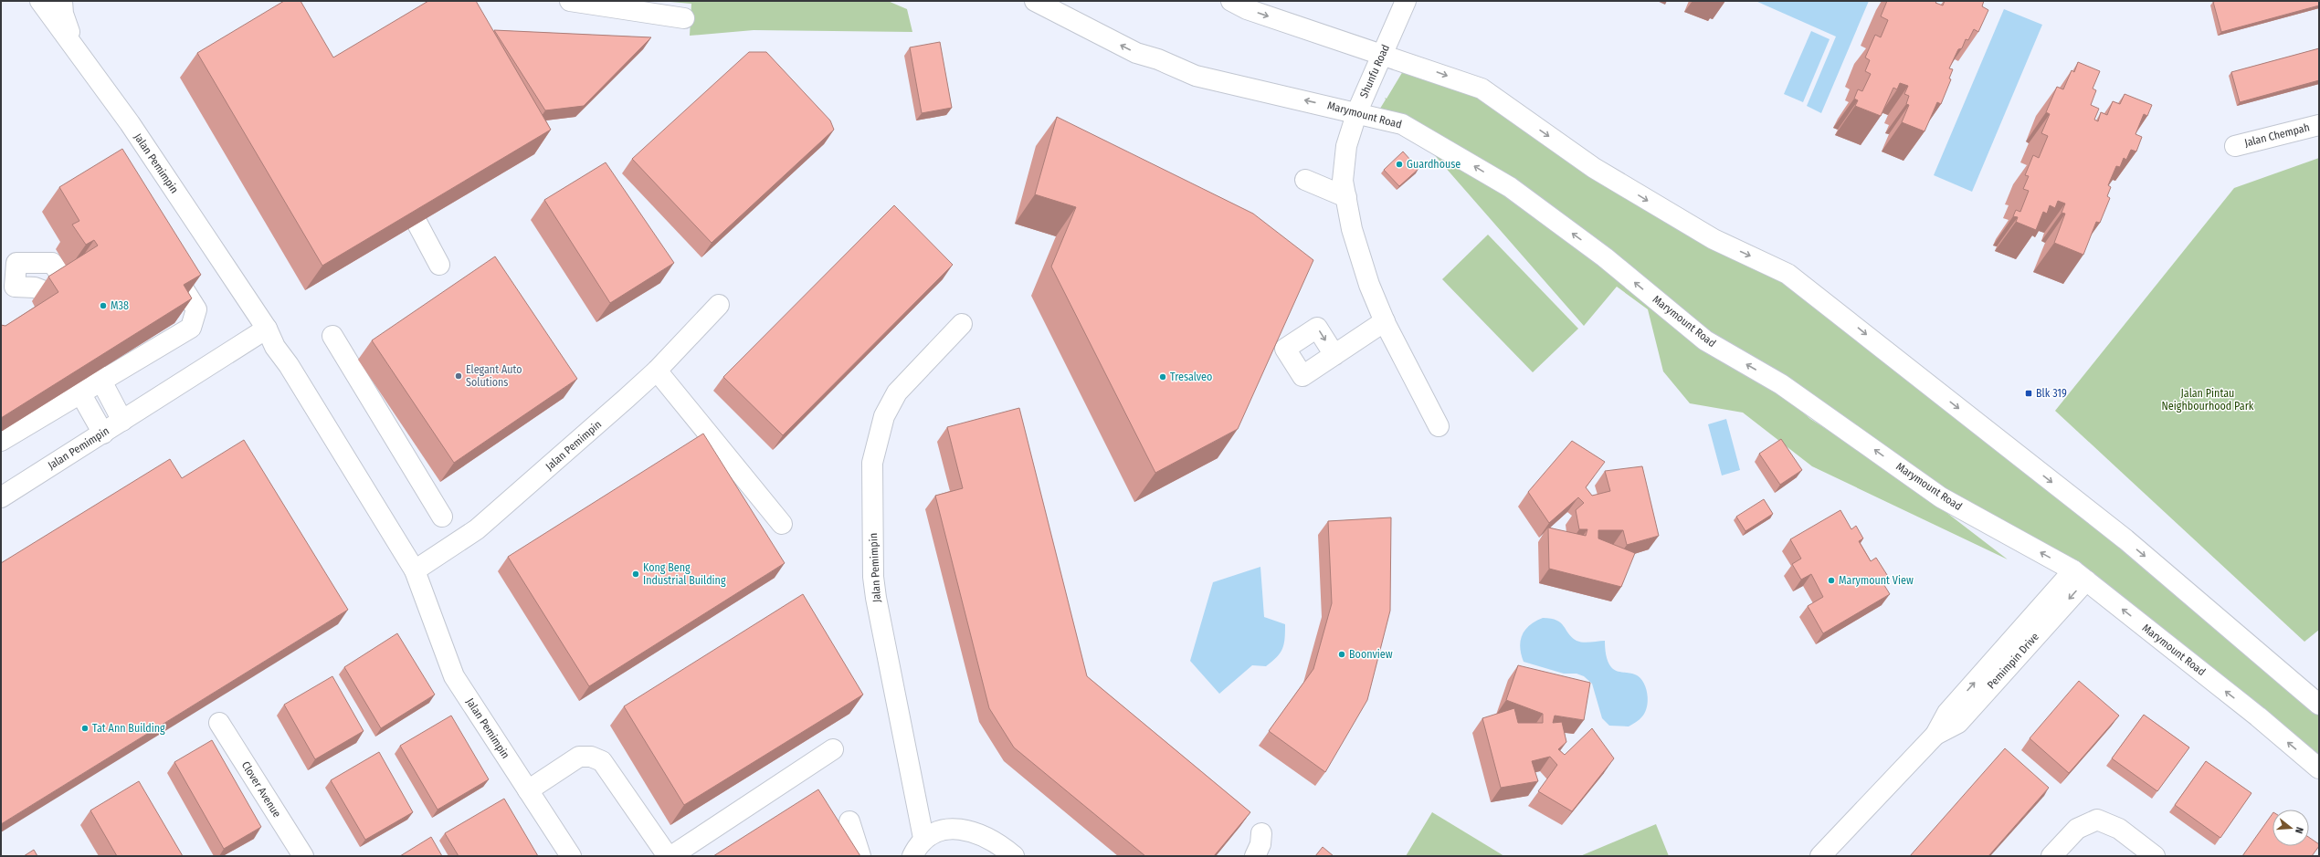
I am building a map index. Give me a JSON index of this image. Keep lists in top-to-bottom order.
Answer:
{
  "streets": {
    "street": [
      "Shunfu Road",
      "Marymount Road",
      "Jalan Chempah",
      "Jalan Pemimpin",
      "Pemimpin Drive",
      "Clover Avenue"
    ]
  },
  "crossings": [
    ["Shunfu Road", "Marymount Road"],
    ["Marymount Road", "Pemimpin Drive"]
  ],
  "parks": ["Jalan Pintau Neighbourhood Park"],
  "places": {
    "other": [
      "Guardhouse",
      "M38",
      "Elegant Auto Solutions",
      "Tresalveo",
      "Kong Beng Industrial Building",
      "Marymount View",
      "Boonview",
      "Tat Ann Building"
    ],
    "transit": ["Blk 319"]
  },
  "north": "right"
}
